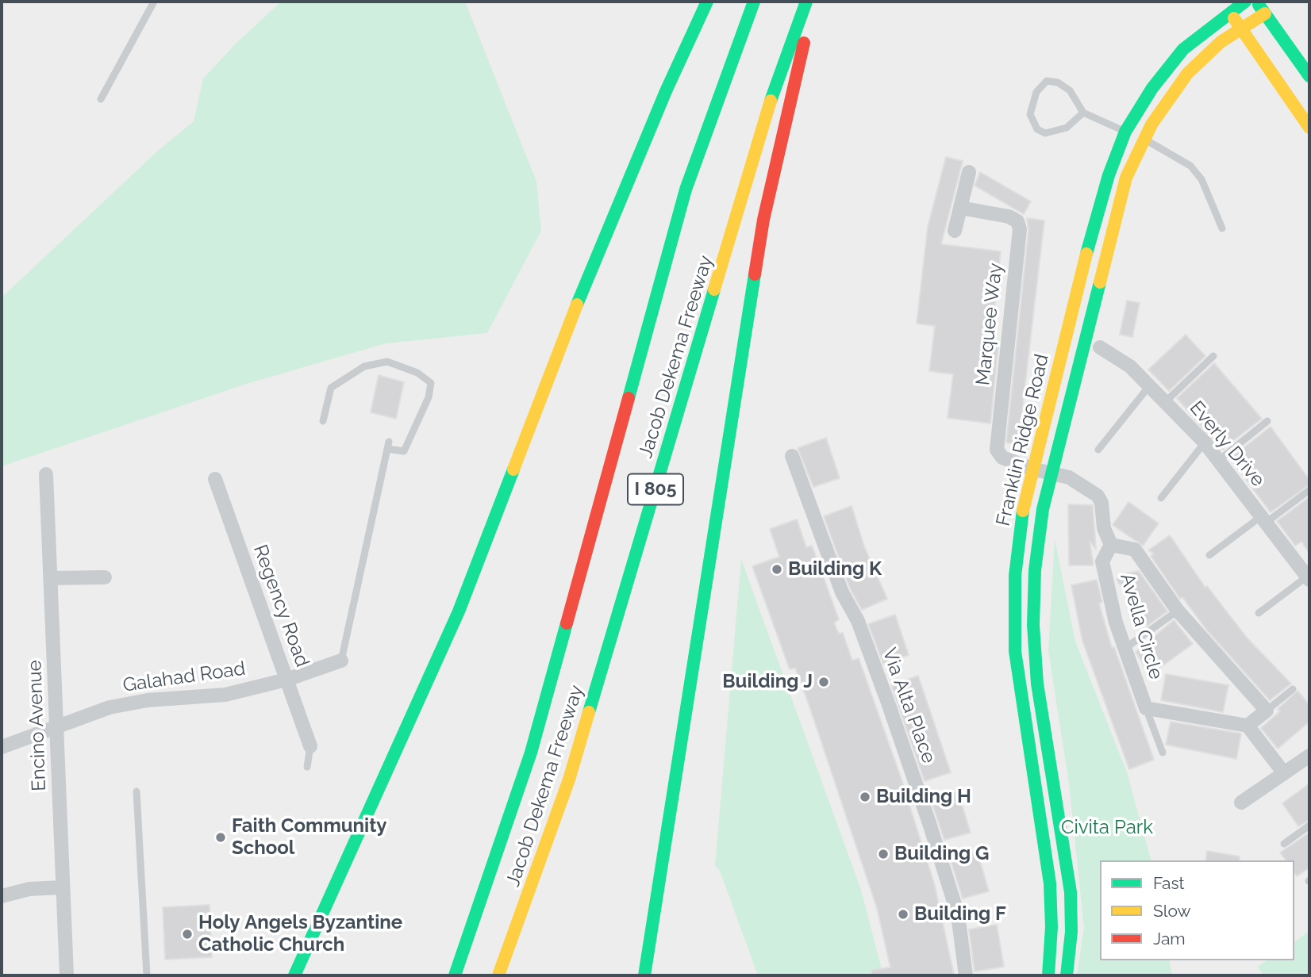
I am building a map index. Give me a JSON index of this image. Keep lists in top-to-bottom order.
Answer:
{
  "streets": {
    "main road": ["Jacob Dekema Freeway", "Franklin Ridge Road", "I 805"],
    "street": [
      "Marquee Way",
      "Everly Drive",
      "Regency Road",
      "Avella Circle",
      "Galahad Road",
      "Via Alta Place",
      "Encino Avenue"
    ]
  },
  "crossings": [
    ["Marquee Way", "Franklin Ridge Road"],
    ["Marquee Way", "Avella Circle"],
    ["Regency Road", "Galahad Road"],
    ["Galahad Road", "Encino Avenue"]
  ],
  "parks": ["Civita Park"],
  "places": [
    "Building K",
    "Building J",
    "Building H",
    "Faith Community School",
    "Building G",
    "Building F",
    "Holy Angels Byzantine Catholic Church"
  ],
  "legend": ["Fast", "Slow", "Jam"]
}
